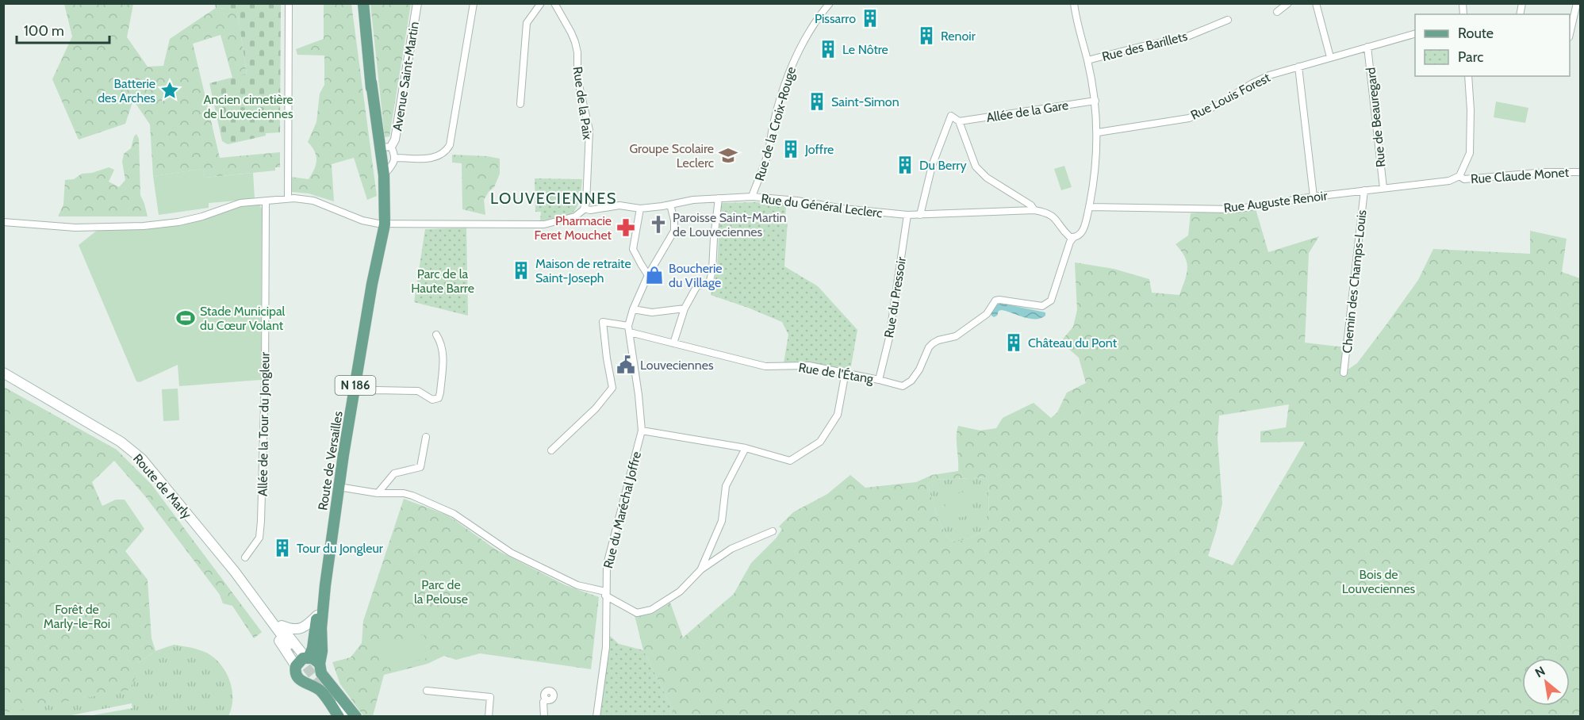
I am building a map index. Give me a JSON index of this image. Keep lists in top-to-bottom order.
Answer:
{
  "streets": {
    "main road": ["N 186", "Route de Versailles", "Route de Marly"],
    "street": [
      "Rue des Barillets",
      "Avenue Saint-Martin",
      "Rue Louis Forest",
      "Rue de la Paix",
      "Allée de la Gare",
      "Rue de Beauregard",
      "Rue de la Croix-Rouge",
      "Rue Claude Monet",
      "Rue Auguste Renoir",
      "Rue du Général Leclerc",
      "Chemin des Champs-Louis",
      "Rue du Pressoir",
      "Rue de l'Étang",
      "Allée de la Tour du Jongleur",
      "Rue du Maréchal Joffre"
    ]
  },
  "crossings": [
    ["Avenue Saint-Martin", "Route de Versailles"],
    ["Rue Louis Forest", "Rue de Beauregard"],
    ["Rue de la Paix", "Rue du Général Leclerc"],
    ["Rue de Beauregard", "Rue Auguste Renoir"],
    ["Rue de la Croix-Rouge", "Rue du Général Leclerc"],
    ["Rue Claude Monet", "Rue Auguste Renoir"],
    ["Rue Auguste Renoir", "Chemin des Champs-Louis"],
    ["Rue du Général Leclerc", "Rue du Pressoir"],
    ["Rue du Général Leclerc", "Rue de l'Étang"],
    ["Rue du Général Leclerc", "Allée de la Tour du Jongleur"],
    ["Rue du Général Leclerc", "Route de Versailles"],
    ["Rue du Pressoir", "Rue de l'Étang"],
    ["Rue de l'Étang", "Rue du Maréchal Joffre"],
    ["Route de Versailles", "Route de Marly"]
  ],
  "districts": ["LOUVECIENNES"],
  "parks": [
    "Ancien cimetière de Louveciennes",
    "Parc de la Haute Barre",
    "Bois de Louveciennes",
    "Parc de la Pelouse",
    "Forêt de Marly-le-Roi"
  ],
  "places": {
    "building": [
      "Pissarro",
      "Renoir",
      "Le Nôtre",
      "Saint-Simon",
      "Joffre",
      "Du Berry",
      "Maison de retraite Saint-Joseph",
      "Château du Pont",
      "Tour du Jongleur"
    ],
    "place": ["Batterie des Arches"],
    "school or university": ["Groupe Scolaire Leclerc"],
    "church": ["Paroisse Saint-Martin de Louveciennes"],
    "pharmacy": ["Pharmacie Feret Mouchet"],
    "shop": ["Boucherie du Village"],
    "sports": ["Stade Municipal du Cœur Volant"],
    "public building": ["Louveciennes"]
  },
  "legend": ["Route", "Parc"],
  "scale_bar": "100 m",
  "north": "top left"
}
